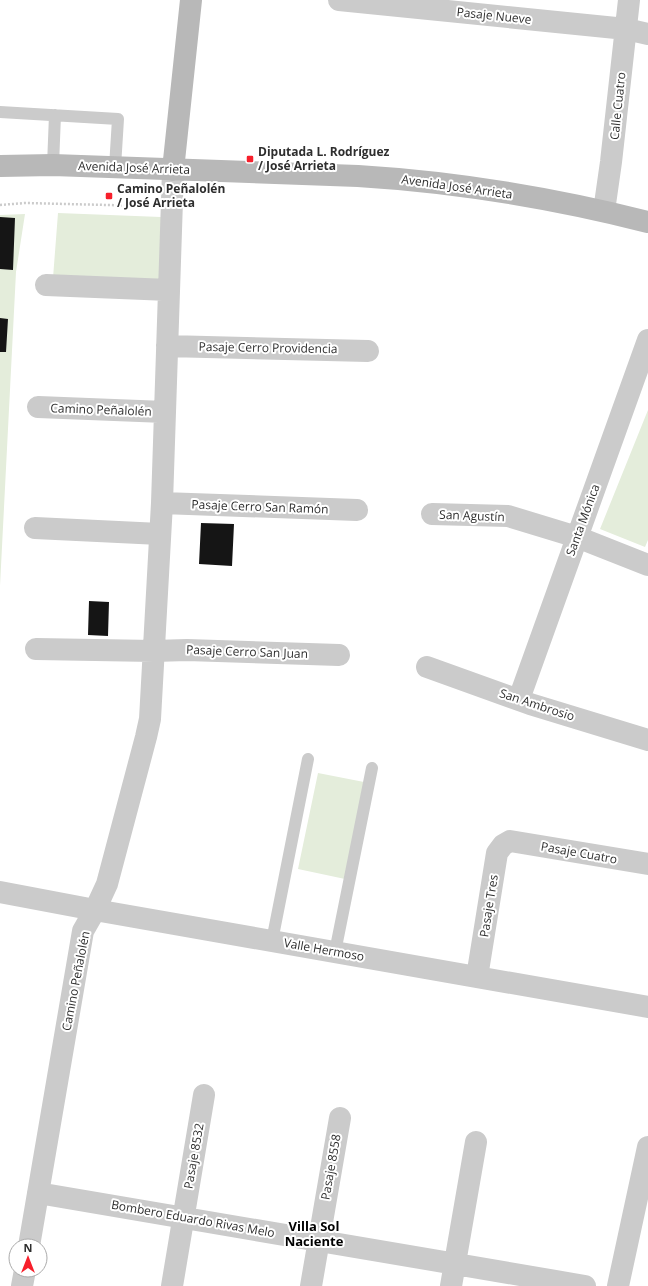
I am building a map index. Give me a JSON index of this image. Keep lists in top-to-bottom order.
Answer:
{
  "streets": {
    "main road": ["Avenida José Arrieta"],
    "street": [
      "Pasaje Nueve",
      "Calle Cuatro",
      "Pasaje Cerro Providencia",
      "Camino Peñalolén",
      "Pasaje Cerro San Ramón",
      "San Agustín",
      "Santa Mónica",
      "Pasaje Cerro San Juan",
      "San Ambrosio",
      "Pasaje Cuatro",
      "Pasaje Tres",
      "Valle Hermoso",
      "Pasaje 8532",
      "Pasaje 8558",
      "Bombero Eduardo Rivas Melo"
    ]
  },
  "crossings": [
    ["Pasaje Nueve", "Calle Cuatro"],
    ["Calle Cuatro", "Avenida José Arrieta"],
    ["Avenida José Arrieta", "Camino Peñalolén"],
    ["Pasaje Cerro Providencia", "Camino Peñalolén"],
    ["Camino Peñalolén", "Pasaje Cerro San Ramón"],
    ["Camino Peñalolén", "Pasaje Cerro San Juan"],
    ["Camino Peñalolén", "Valle Hermoso"],
    ["Camino Peñalolén", "Bombero Eduardo Rivas Melo"],
    ["San Agustín", "Santa Mónica"],
    ["Santa Mónica", "San Ambrosio"],
    ["Pasaje Cuatro", "Pasaje Tres"],
    ["Pasaje Tres", "Valle Hermoso"],
    ["Pasaje 8532", "Bombero Eduardo Rivas Melo"],
    ["Pasaje 8558", "Bombero Eduardo Rivas Melo"]
  ],
  "districts": ["Villa Sol Naciente"],
  "places": {
    "transit": ["Diputada L. Rodríguez / José Arrieta", "Camino Peñalolén / José Arrieta"]
  },
  "north": "top"
}
